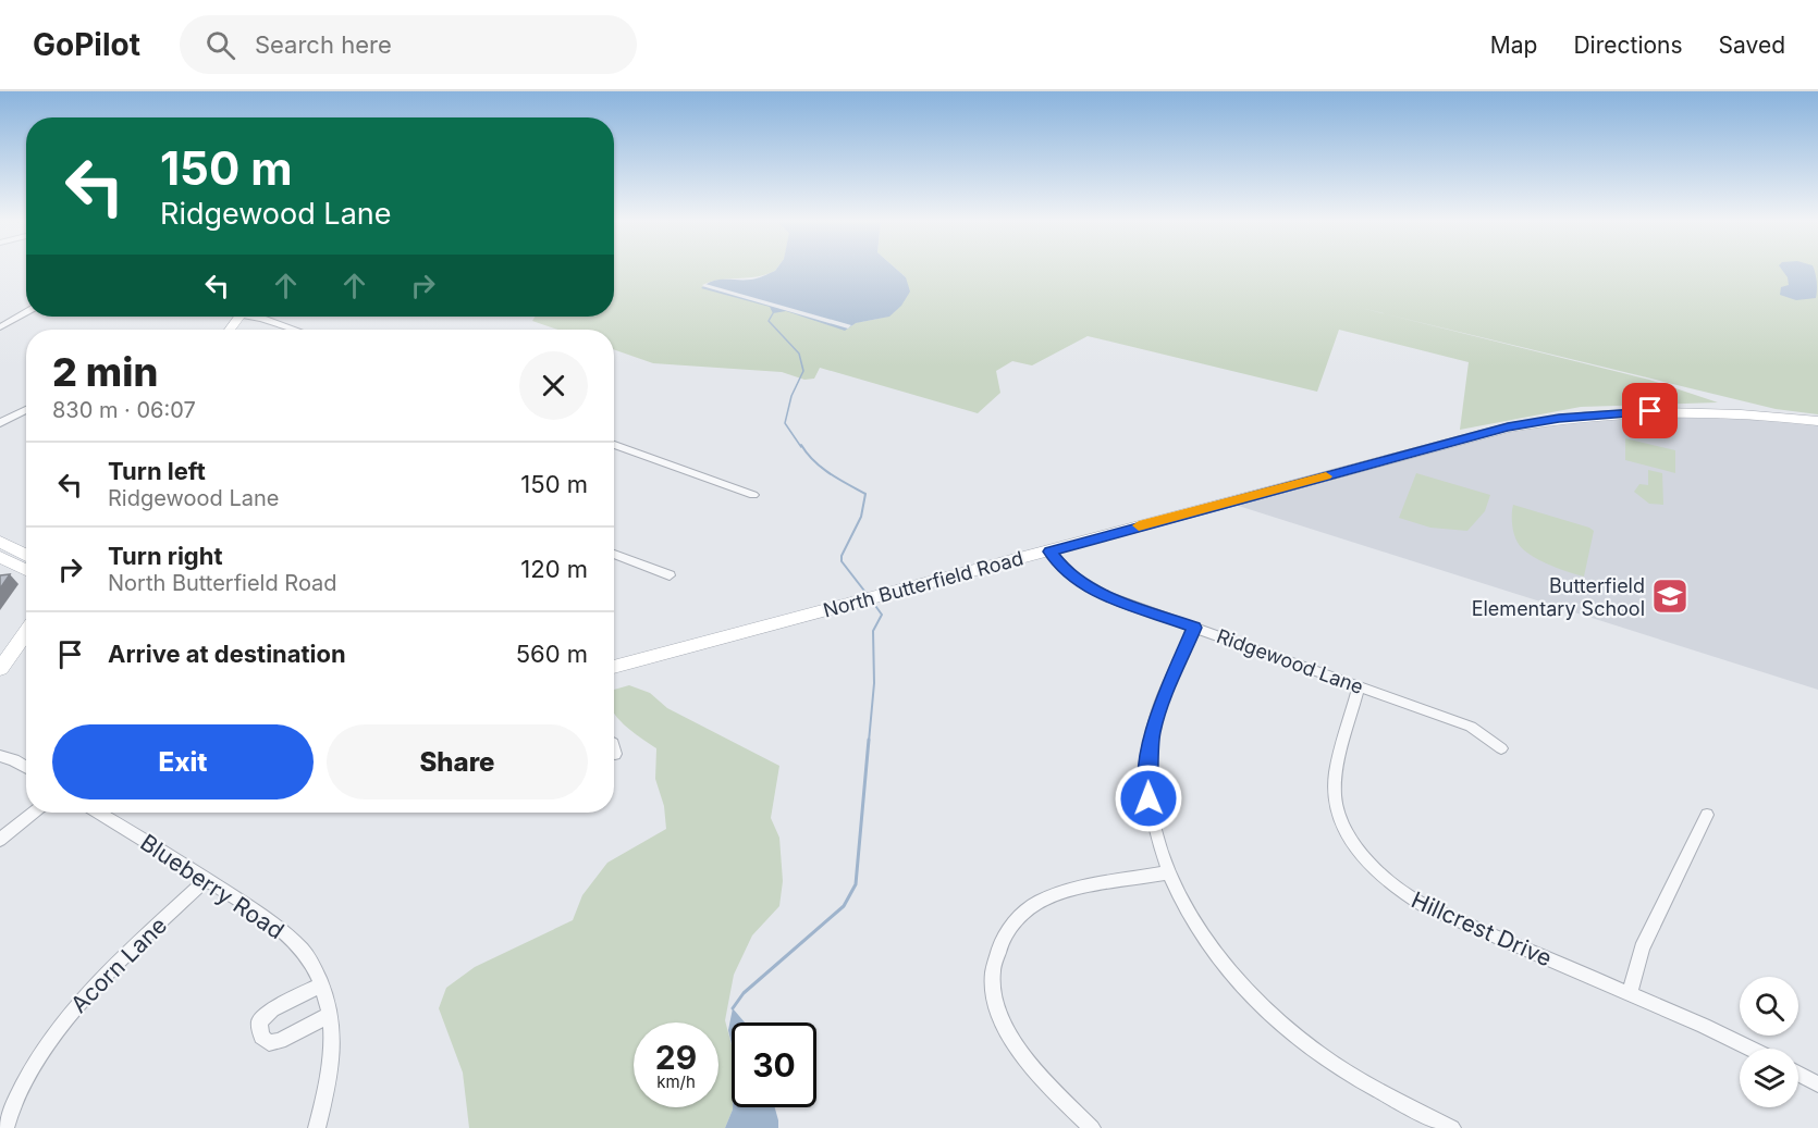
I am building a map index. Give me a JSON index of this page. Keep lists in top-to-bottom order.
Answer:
{
  "streets": {
    "main road": ["North Butterfield Road"],
    "street": [
      "Ridgewood Lane",
      "Blueberry Road",
      "Hillcrest Drive",
      "Acorn Lane"
    ]
  },
  "crossings": [
    ["North Butterfield Road", "Ridgewood Lane"],
    ["Ridgewood Lane", "Hillcrest Drive"],
    ["Blueberry Road", "Acorn Lane"]
  ],
  "places": {
    "school or university": ["Butterfield Elementary School"]
  },
  "page": {
    "header": "GoPilot",
    "search": "Search here",
    "nav": ["Map", "Directions", "Saved"],
    "turn": ["150 m", "Ridgewood Lane"],
    "heading": ["2 min", "830 m · 06:07"],
    "list": [
      {
        "name": "Turn left",
        "note": "Ridgewood Lane",
        "value": "150 m"
      },
      {
        "name": "Turn right",
        "note": "North Butterfield Road",
        "value": "120 m"
      },
      {
        "name": "Arrive at destination",
        "value": "560 m"
      }
    ],
    "buttons": ["Exit", "Share"],
    "speed": "29 km/h",
    "limit": "30"
  }
}
